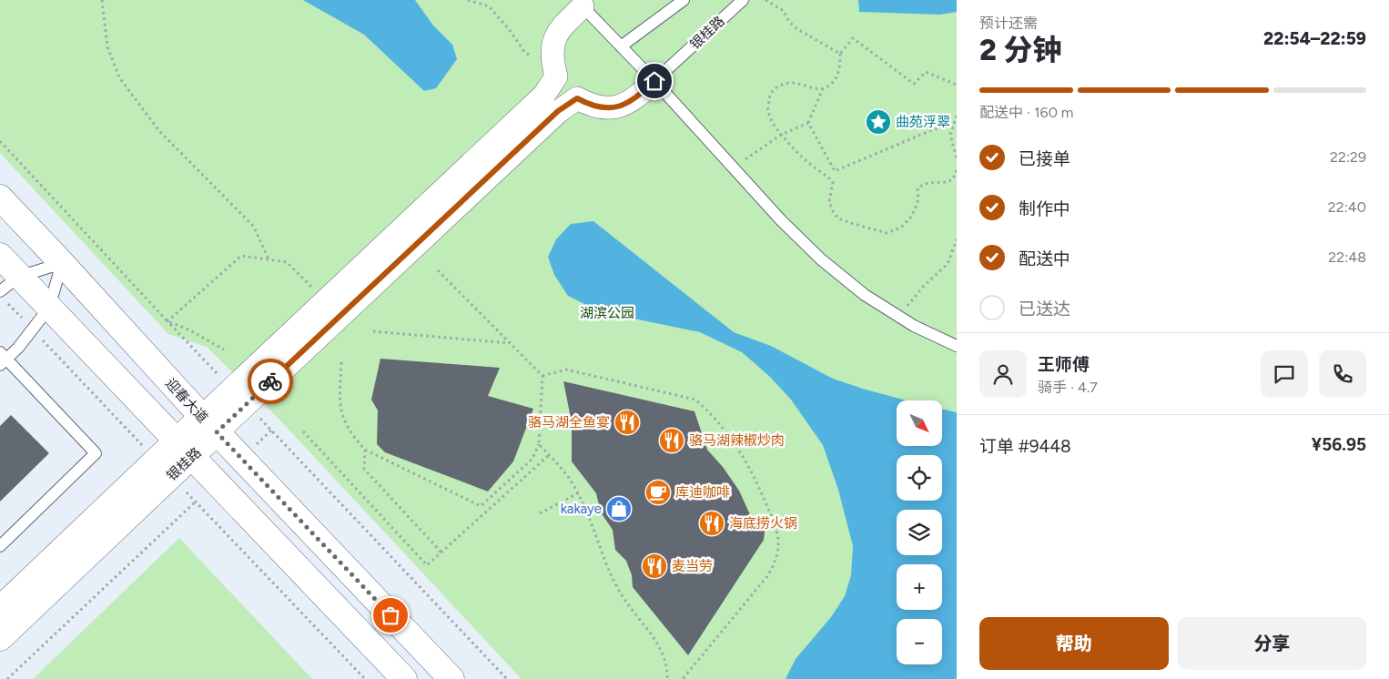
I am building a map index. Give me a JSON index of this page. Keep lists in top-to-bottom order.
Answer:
{
  "streets": {
    "main road": ["银桂路", "迎春大道"]
  },
  "crossings": [
    ["银桂路", "迎春大道"]
  ],
  "parks": ["湖滨公园"],
  "places": {
    "place": ["曲苑浮翠"],
    "restaurant": [
      "骆马湖全鱼宴",
      "骆马湖辣椒炒肉",
      "海底捞火锅",
      "麦当劳"
    ],
    "cafe": ["库迪咖啡"],
    "shop": ["kakaye"]
  },
  "north": "bottom right",
  "page": {
    "heading": ["2 分钟", "预计还需", "22:54–22:59"],
    "panel": [
      "王师傅",
      "骑手 · 4.7",
      "订单 #9448",
      "¥56.95"
    ],
    "bar": "配送中 · 160 m",
    "list": [
      ["已接单", "22:29"],
      ["制作中", "22:40"],
      ["配送中", "22:48"],
      "已送达"
    ],
    "map_buttons": ["+", "−"],
    "buttons": ["帮助", "分享"]
  }
}
